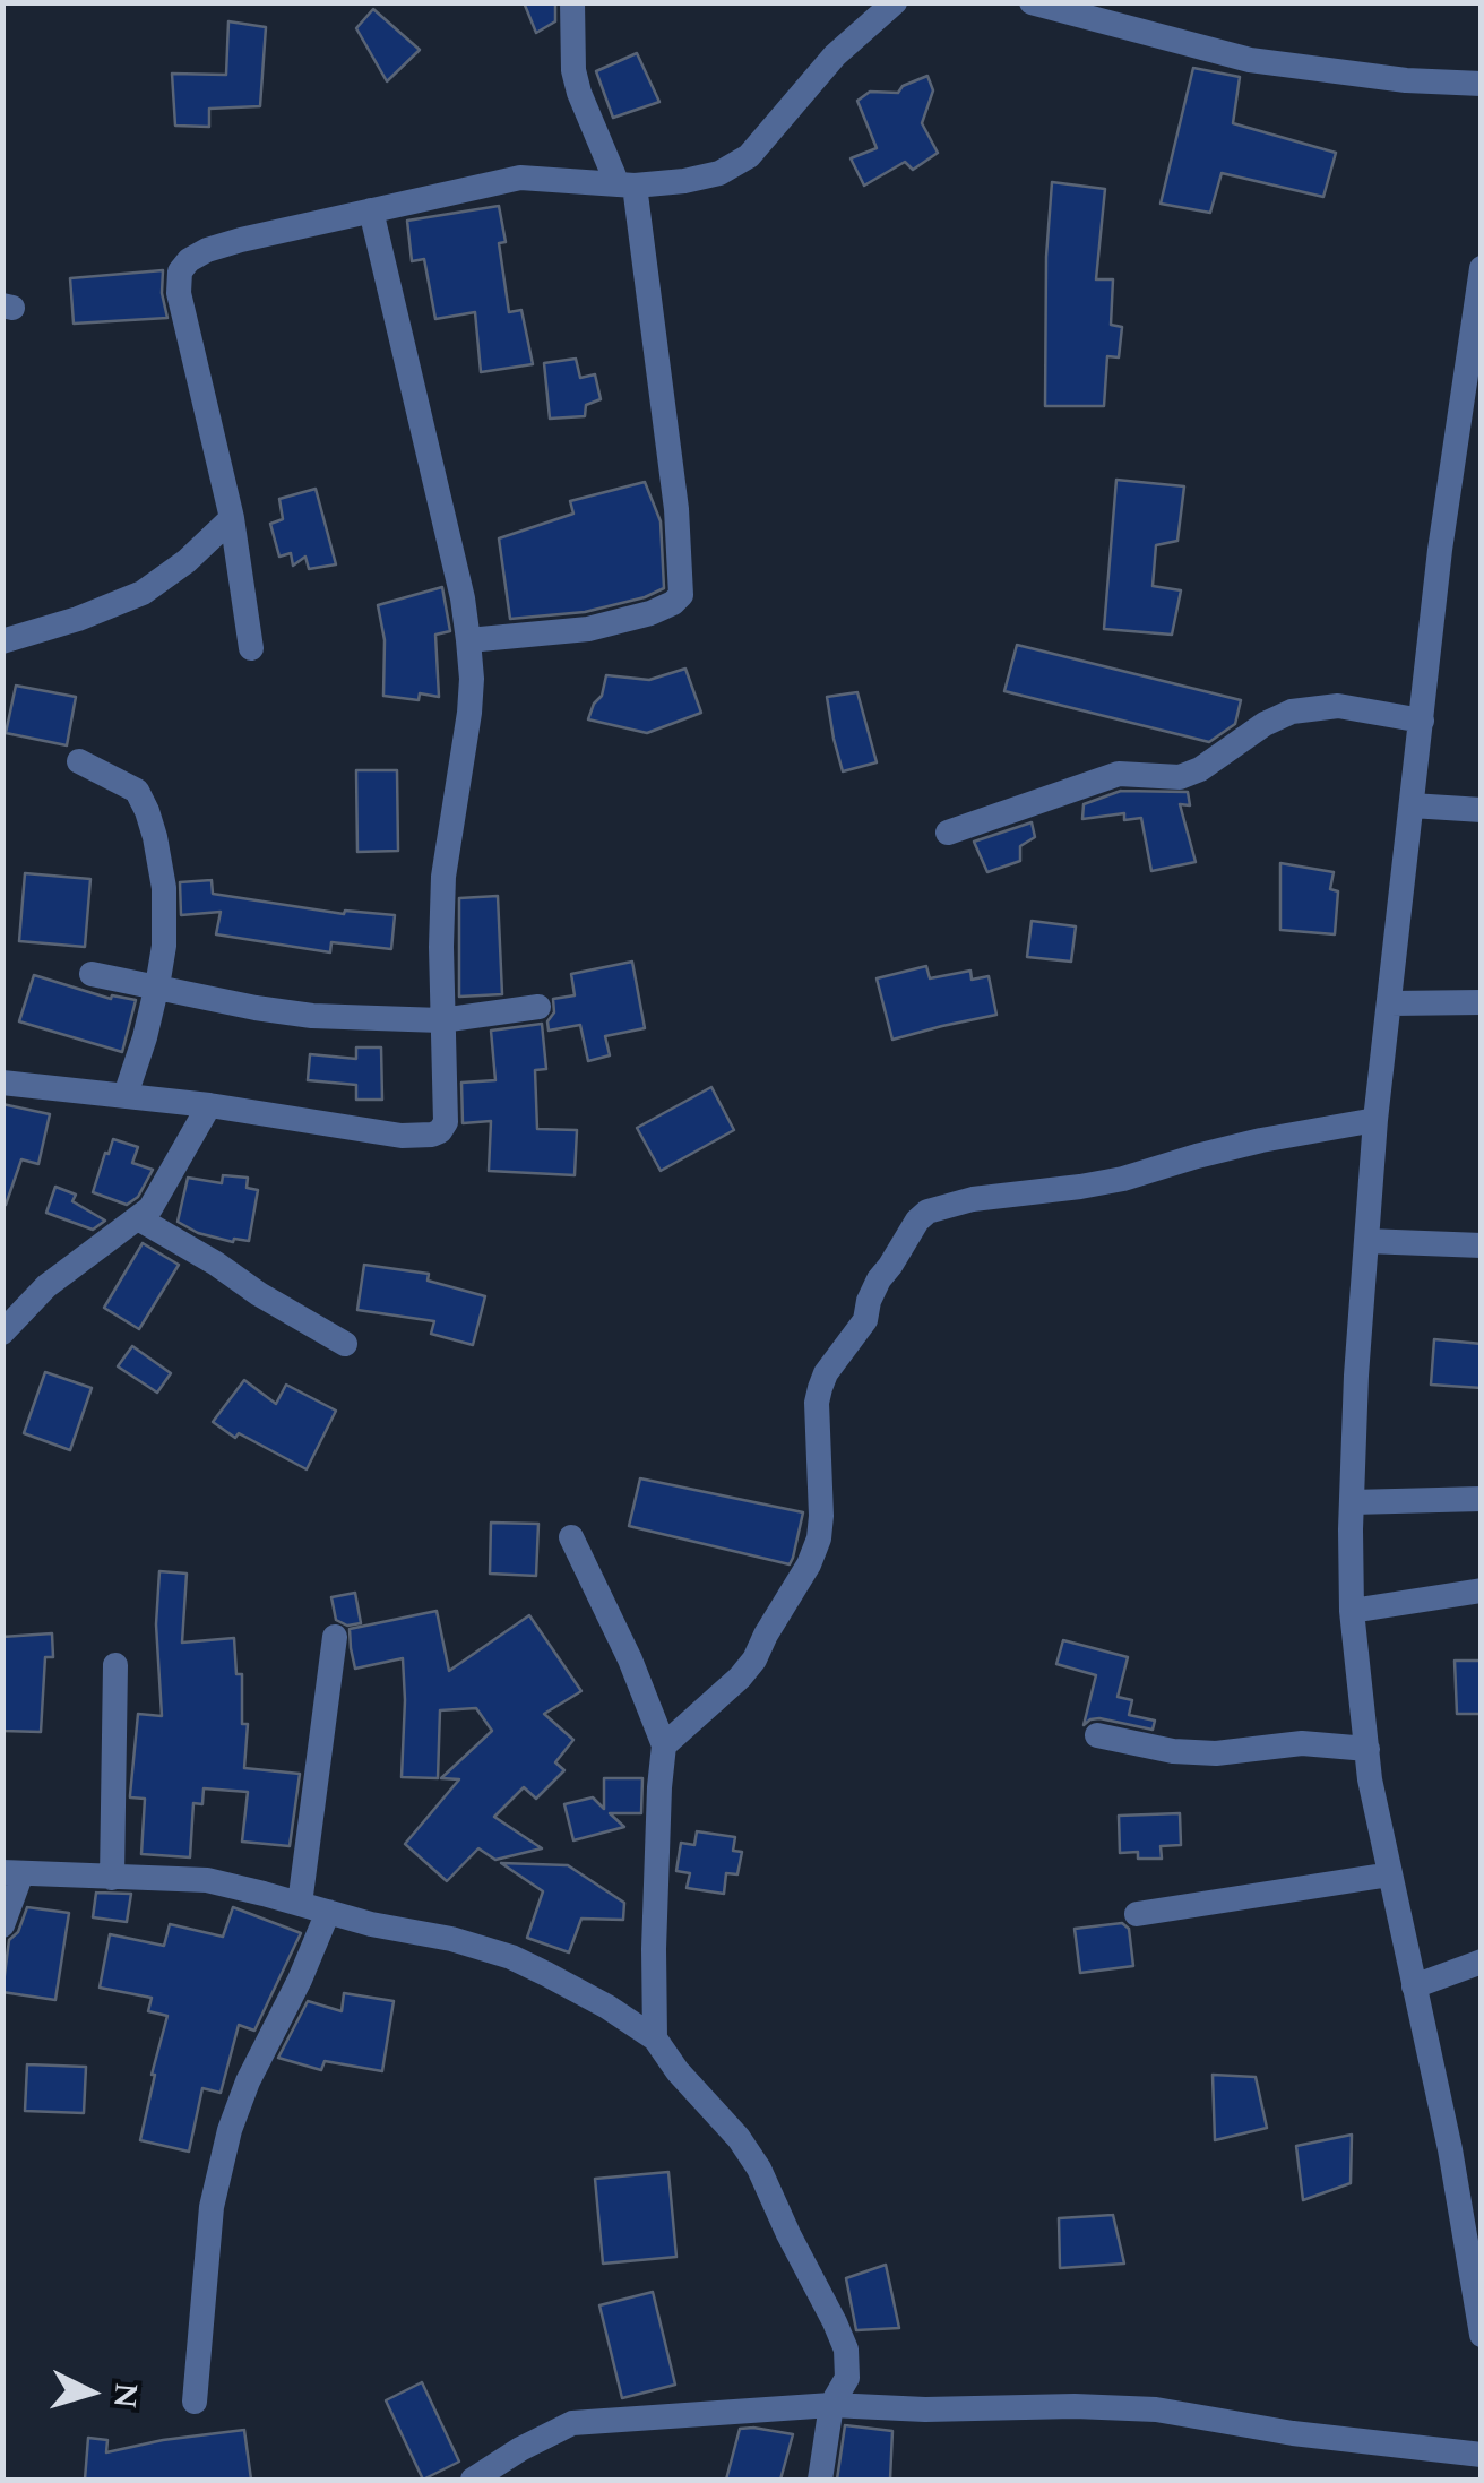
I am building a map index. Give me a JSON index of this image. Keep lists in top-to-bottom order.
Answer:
{
  "north": "right"
}
